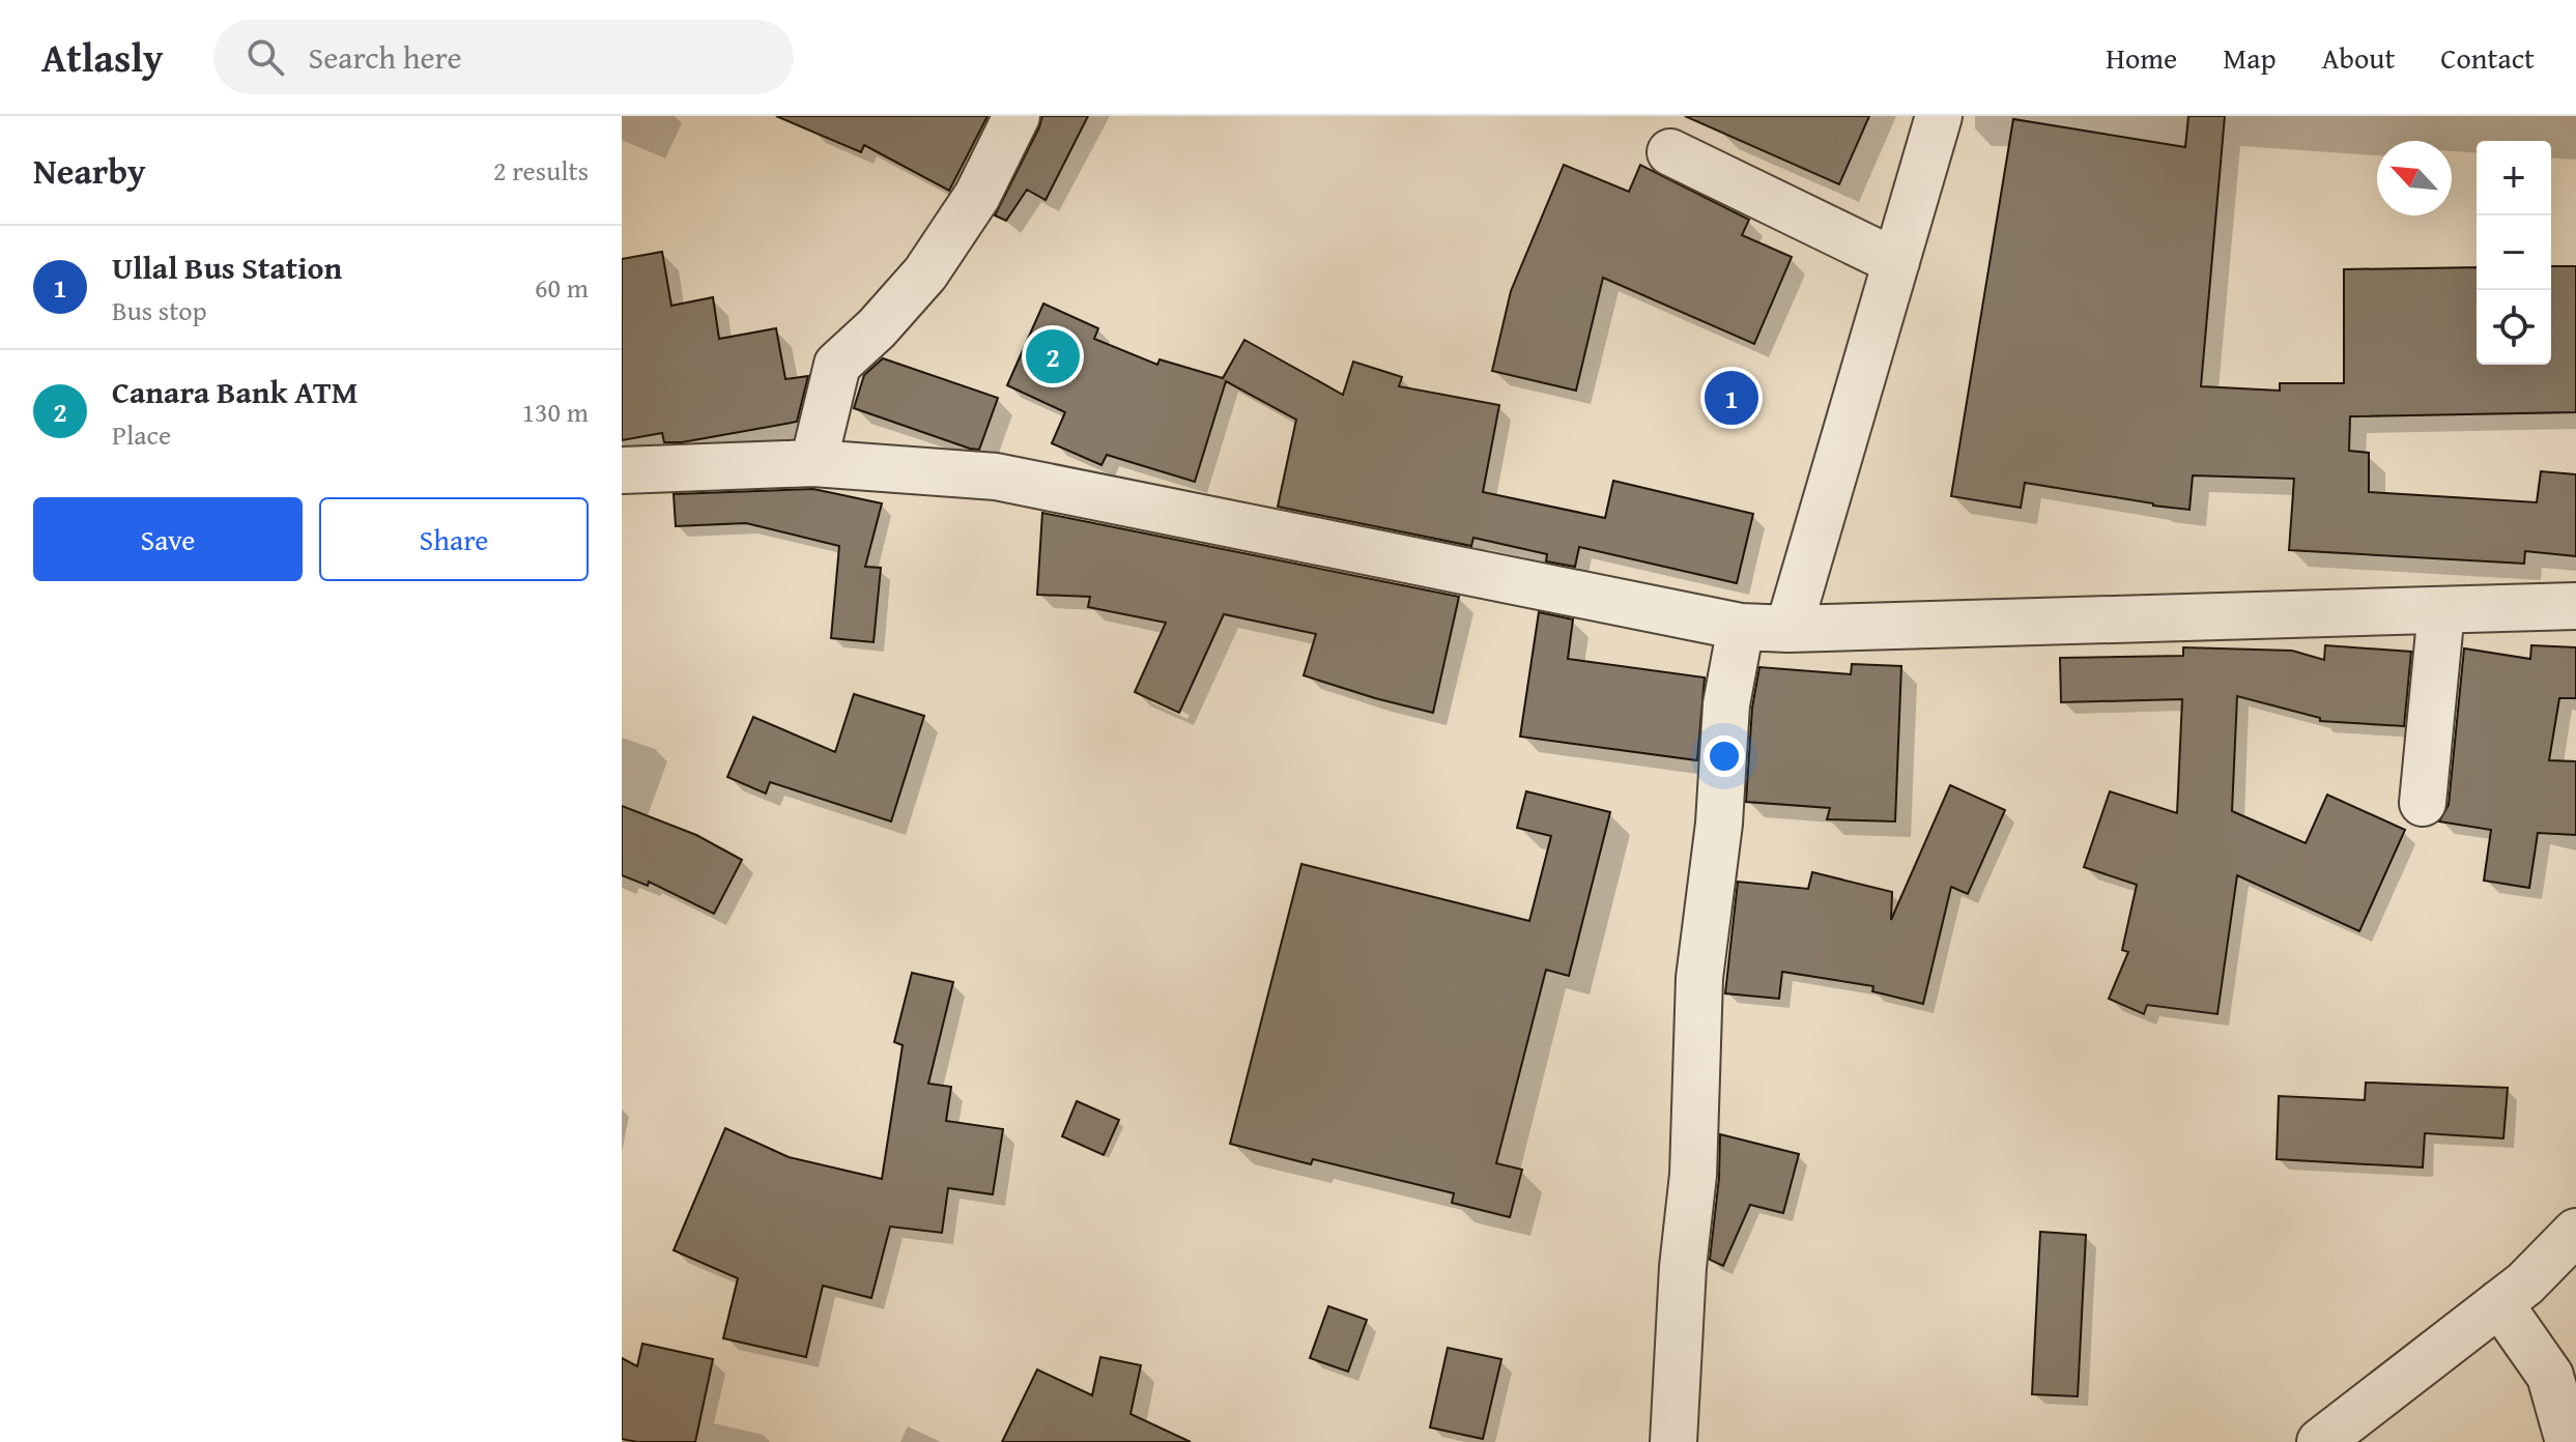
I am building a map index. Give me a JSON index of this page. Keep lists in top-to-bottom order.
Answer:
{
  "north": "top left",
  "page": {
    "header": "Atlasly",
    "search": "Search here",
    "nav": [
      "Home",
      "Map",
      "About",
      "Contact"
    ],
    "heading": ["Nearby", "2 results"],
    "map_buttons": ["+", "−"],
    "list": [
      {
        "mark": "1",
        "name": "Ullal Bus Station",
        "note": "Bus stop",
        "value": "60 m"
      },
      {
        "mark": "2",
        "name": "Canara Bank ATM",
        "note": "Place",
        "value": "130 m"
      }
    ],
    "pins": ["2", "1"],
    "buttons": ["Save", "Share"]
  }
}
